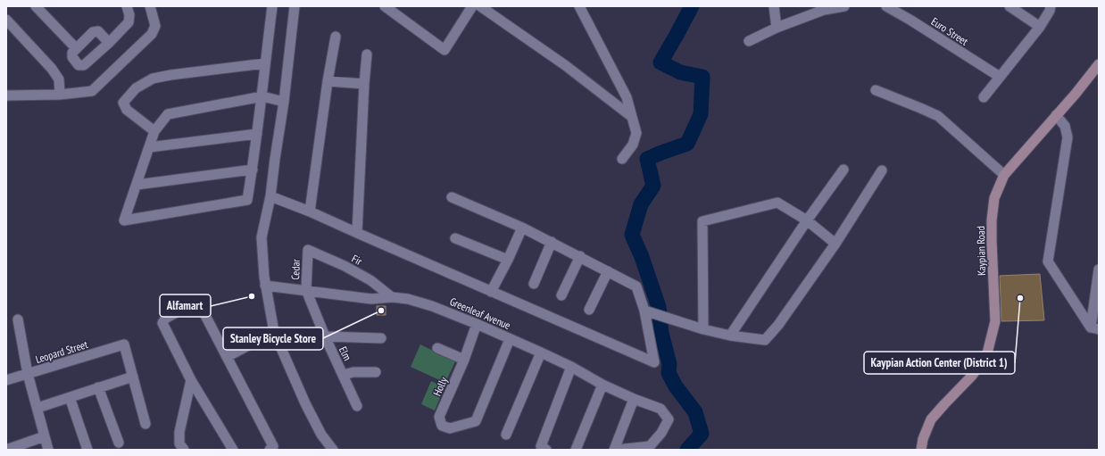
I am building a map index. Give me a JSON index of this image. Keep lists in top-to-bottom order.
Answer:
{
  "streets": {
    "main road": ["Kaypian Road"],
    "street": [
      "Euro Street",
      "Fir",
      "Cedar",
      "Greenleaf Avenue",
      "Leopard Street",
      "Elm",
      "Holly"
    ]
  },
  "crossings": [
    ["Fir", "Cedar"],
    ["Fir", "Greenleaf Avenue"],
    ["Cedar", "Greenleaf Avenue"],
    ["Cedar", "Elm"],
    ["Greenleaf Avenue", "Elm"],
    ["Greenleaf Avenue", "Holly"]
  ],
  "places": ["Alfamart", "Kaypian Action Center (District 1)", "Stanley Bicycle Store"]
}
